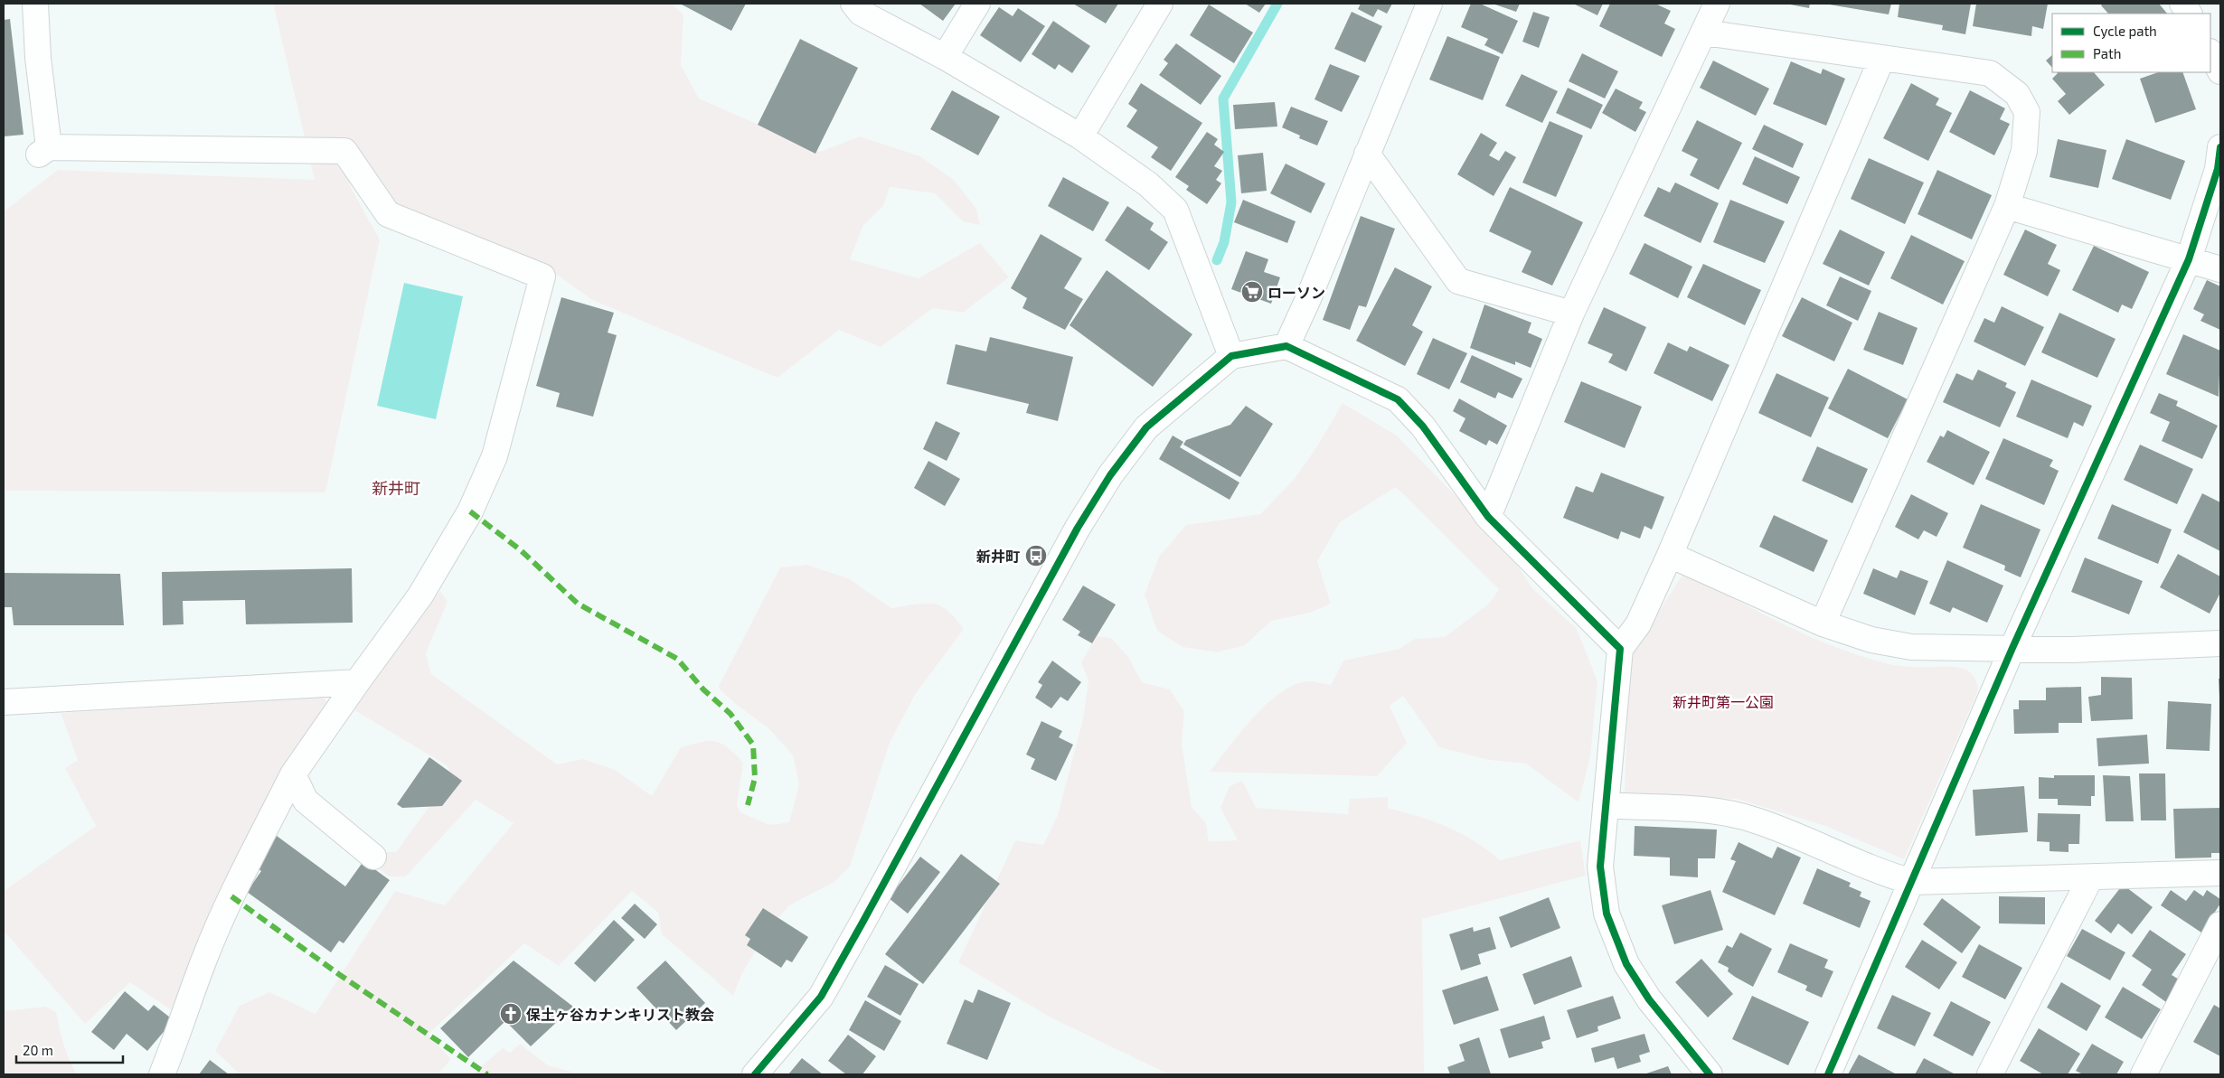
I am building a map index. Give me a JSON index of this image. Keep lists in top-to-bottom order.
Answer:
{
  "districts": ["新井町"],
  "parks": ["新井町第一公園"],
  "places": {
    "supermarket": ["ローソン"],
    "bus stop": ["新井町"],
    "church": ["保土ヶ谷カナンキリスト教会"]
  },
  "legend": ["Cycle path", "Path"],
  "scale_bar": "20 m"
}
